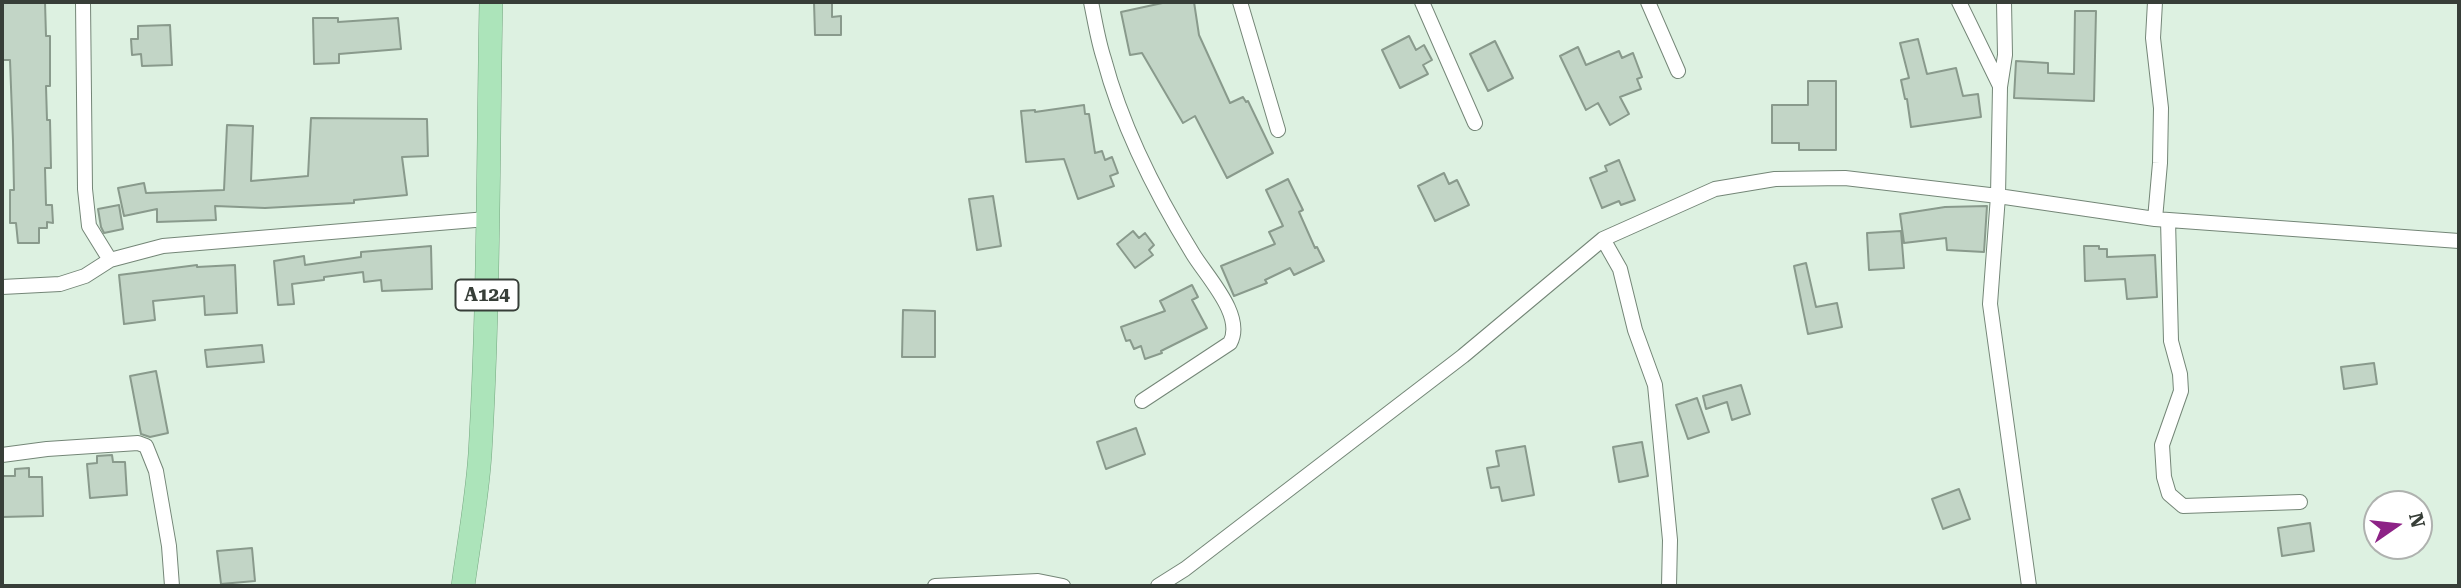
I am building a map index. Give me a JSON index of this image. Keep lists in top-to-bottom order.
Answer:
{
  "streets": {
    "highway": ["A124"]
  },
  "north": "right"
}
